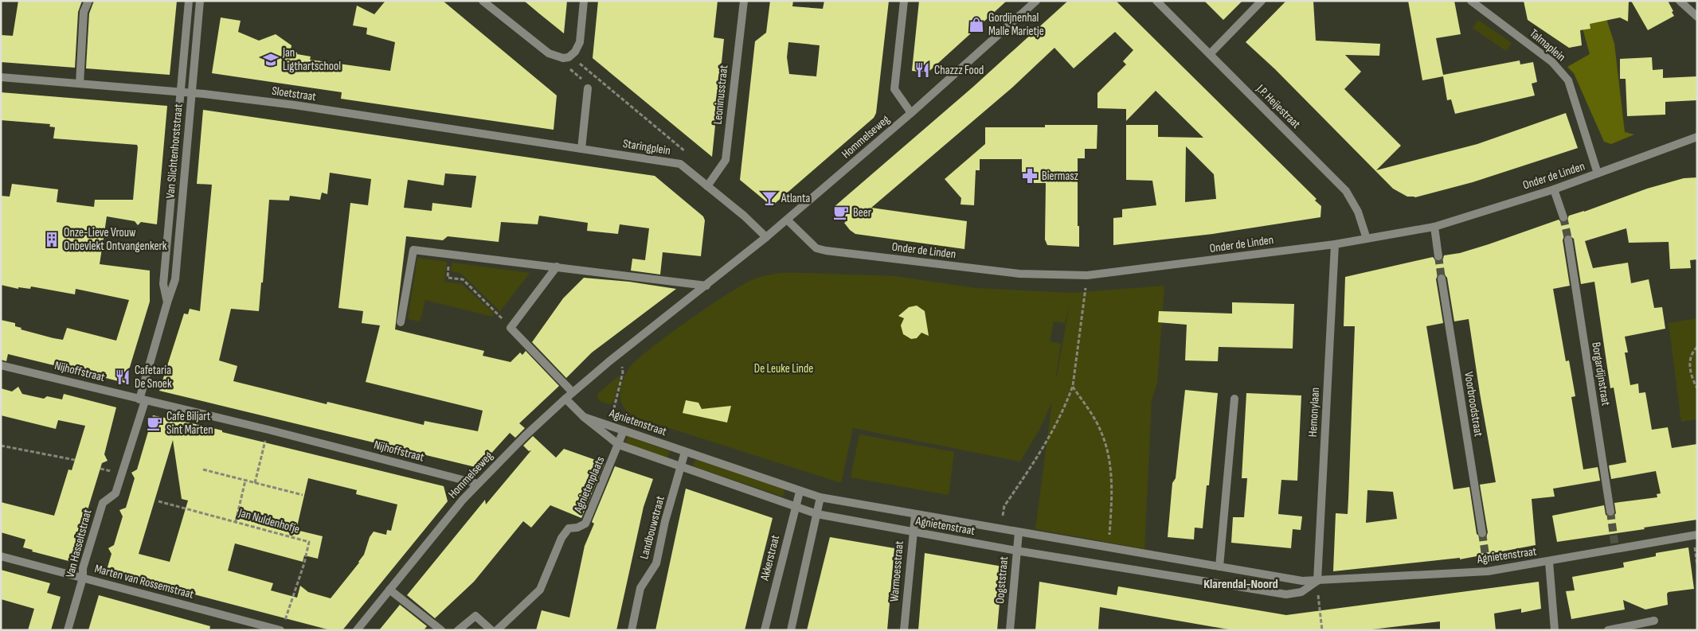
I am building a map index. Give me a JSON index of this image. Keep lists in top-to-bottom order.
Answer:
{
  "streets": {
    "street": [
      "Talmaplein",
      "Sloetstraat",
      "Leoninusstraat",
      "J.P. Heijestraat",
      "Hommelseweg",
      "Staringplein",
      "Van Slichtenhorststraat",
      "Onder de Linden",
      "Nijhoffstraat",
      "Borgardijnstraat",
      "Voorbroodstraat",
      "Hemonylaan",
      "Agnietenstraat",
      "Agnietenplaats",
      "Landbouwstraat",
      "Van Hasseltstraat",
      "Akkerstraat",
      "Warmoesstraat",
      "Oogststraat",
      "Marten van Rossemstraat"
    ],
    "path": ["Jan Nuldenhofje"]
  },
  "crossings": [
    ["Talmaplein", "Onder de Linden"],
    ["Sloetstraat", "Staringplein"],
    ["Sloetstraat", "Van Slichtenhorststraat"],
    ["Leoninusstraat", "Staringplein"],
    ["J.P. Heijestraat", "Onder de Linden"],
    ["Hommelseweg", "Staringplein"],
    ["Hommelseweg", "Onder de Linden"],
    ["Hommelseweg", "Nijhoffstraat"],
    ["Hommelseweg", "Agnietenstraat"],
    ["Van Slichtenhorststraat", "Nijhoffstraat"],
    ["Van Slichtenhorststraat", "Van Hasseltstraat"],
    ["Onder de Linden", "Hemonylaan"],
    ["Nijhoffstraat", "Van Hasseltstraat"],
    ["Hemonylaan", "Agnietenstraat"],
    ["Agnietenstraat", "Agnietenplaats"],
    ["Agnietenstraat", "Landbouwstraat"],
    ["Agnietenstraat", "Akkerstraat"],
    ["Agnietenstraat", "Warmoesstraat"],
    ["Agnietenstraat", "Oogststraat"],
    ["Jan Nuldenhofje", "Marten van Rossemstraat"],
    ["Van Hasseltstraat", "Marten van Rossemstraat"]
  ],
  "districts": ["Klarendal-Noord"],
  "parks": ["De Leuke Linde"],
  "places": {
    "shop": ["Gordijnenhal Malle Marietje"],
    "school or university": ["Jan Ligthartschool"],
    "restaurant": ["Chazzz Food", "Cafetaria De Snoek"],
    "pharmacy": ["Biermasz"],
    "bar": ["Atlanta"],
    "cafe": ["Beer", "Cafe Biljart Sint Marten"],
    "building": ["Onze-Lieve Vrouw Onbevlekt Ontvangenkerk"]
  }
}
